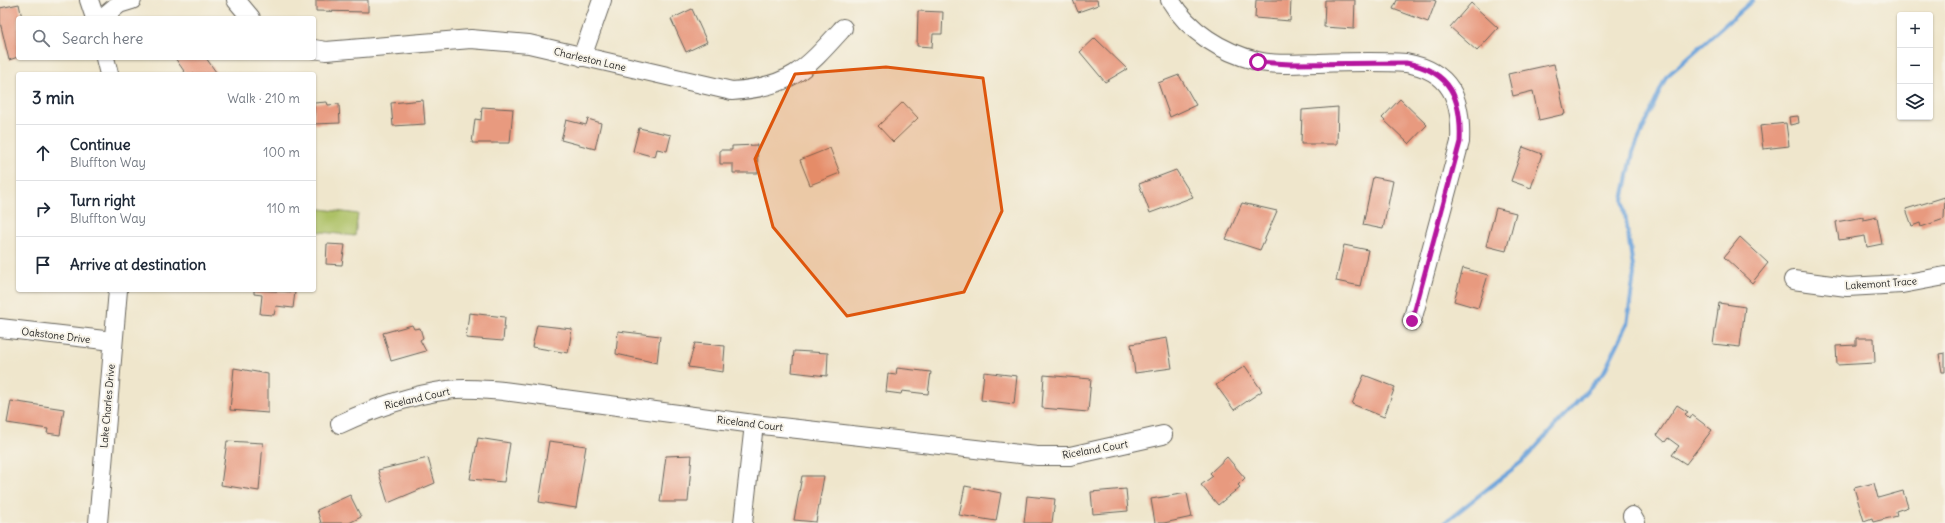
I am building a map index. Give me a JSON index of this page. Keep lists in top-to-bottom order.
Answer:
{
  "streets": {
    "street": [
      "Charleston Lane",
      "Lakemont Trace",
      "Oakstone Drive",
      "Riceland Court",
      "Lake Charles Drive"
    ]
  },
  "crossings": [
    ["Oakstone Drive", "Lake Charles Drive"]
  ],
  "page": {
    "map_buttons": ["+", "−"],
    "search": "Search here",
    "heading": ["3 min", "Walk · 210 m"],
    "list": [
      ["Continue", "Bluffton Way", "100 m"],
      ["Turn right", "Bluffton Way", "110 m"],
      "Arrive at destination"
    ]
  }
}
